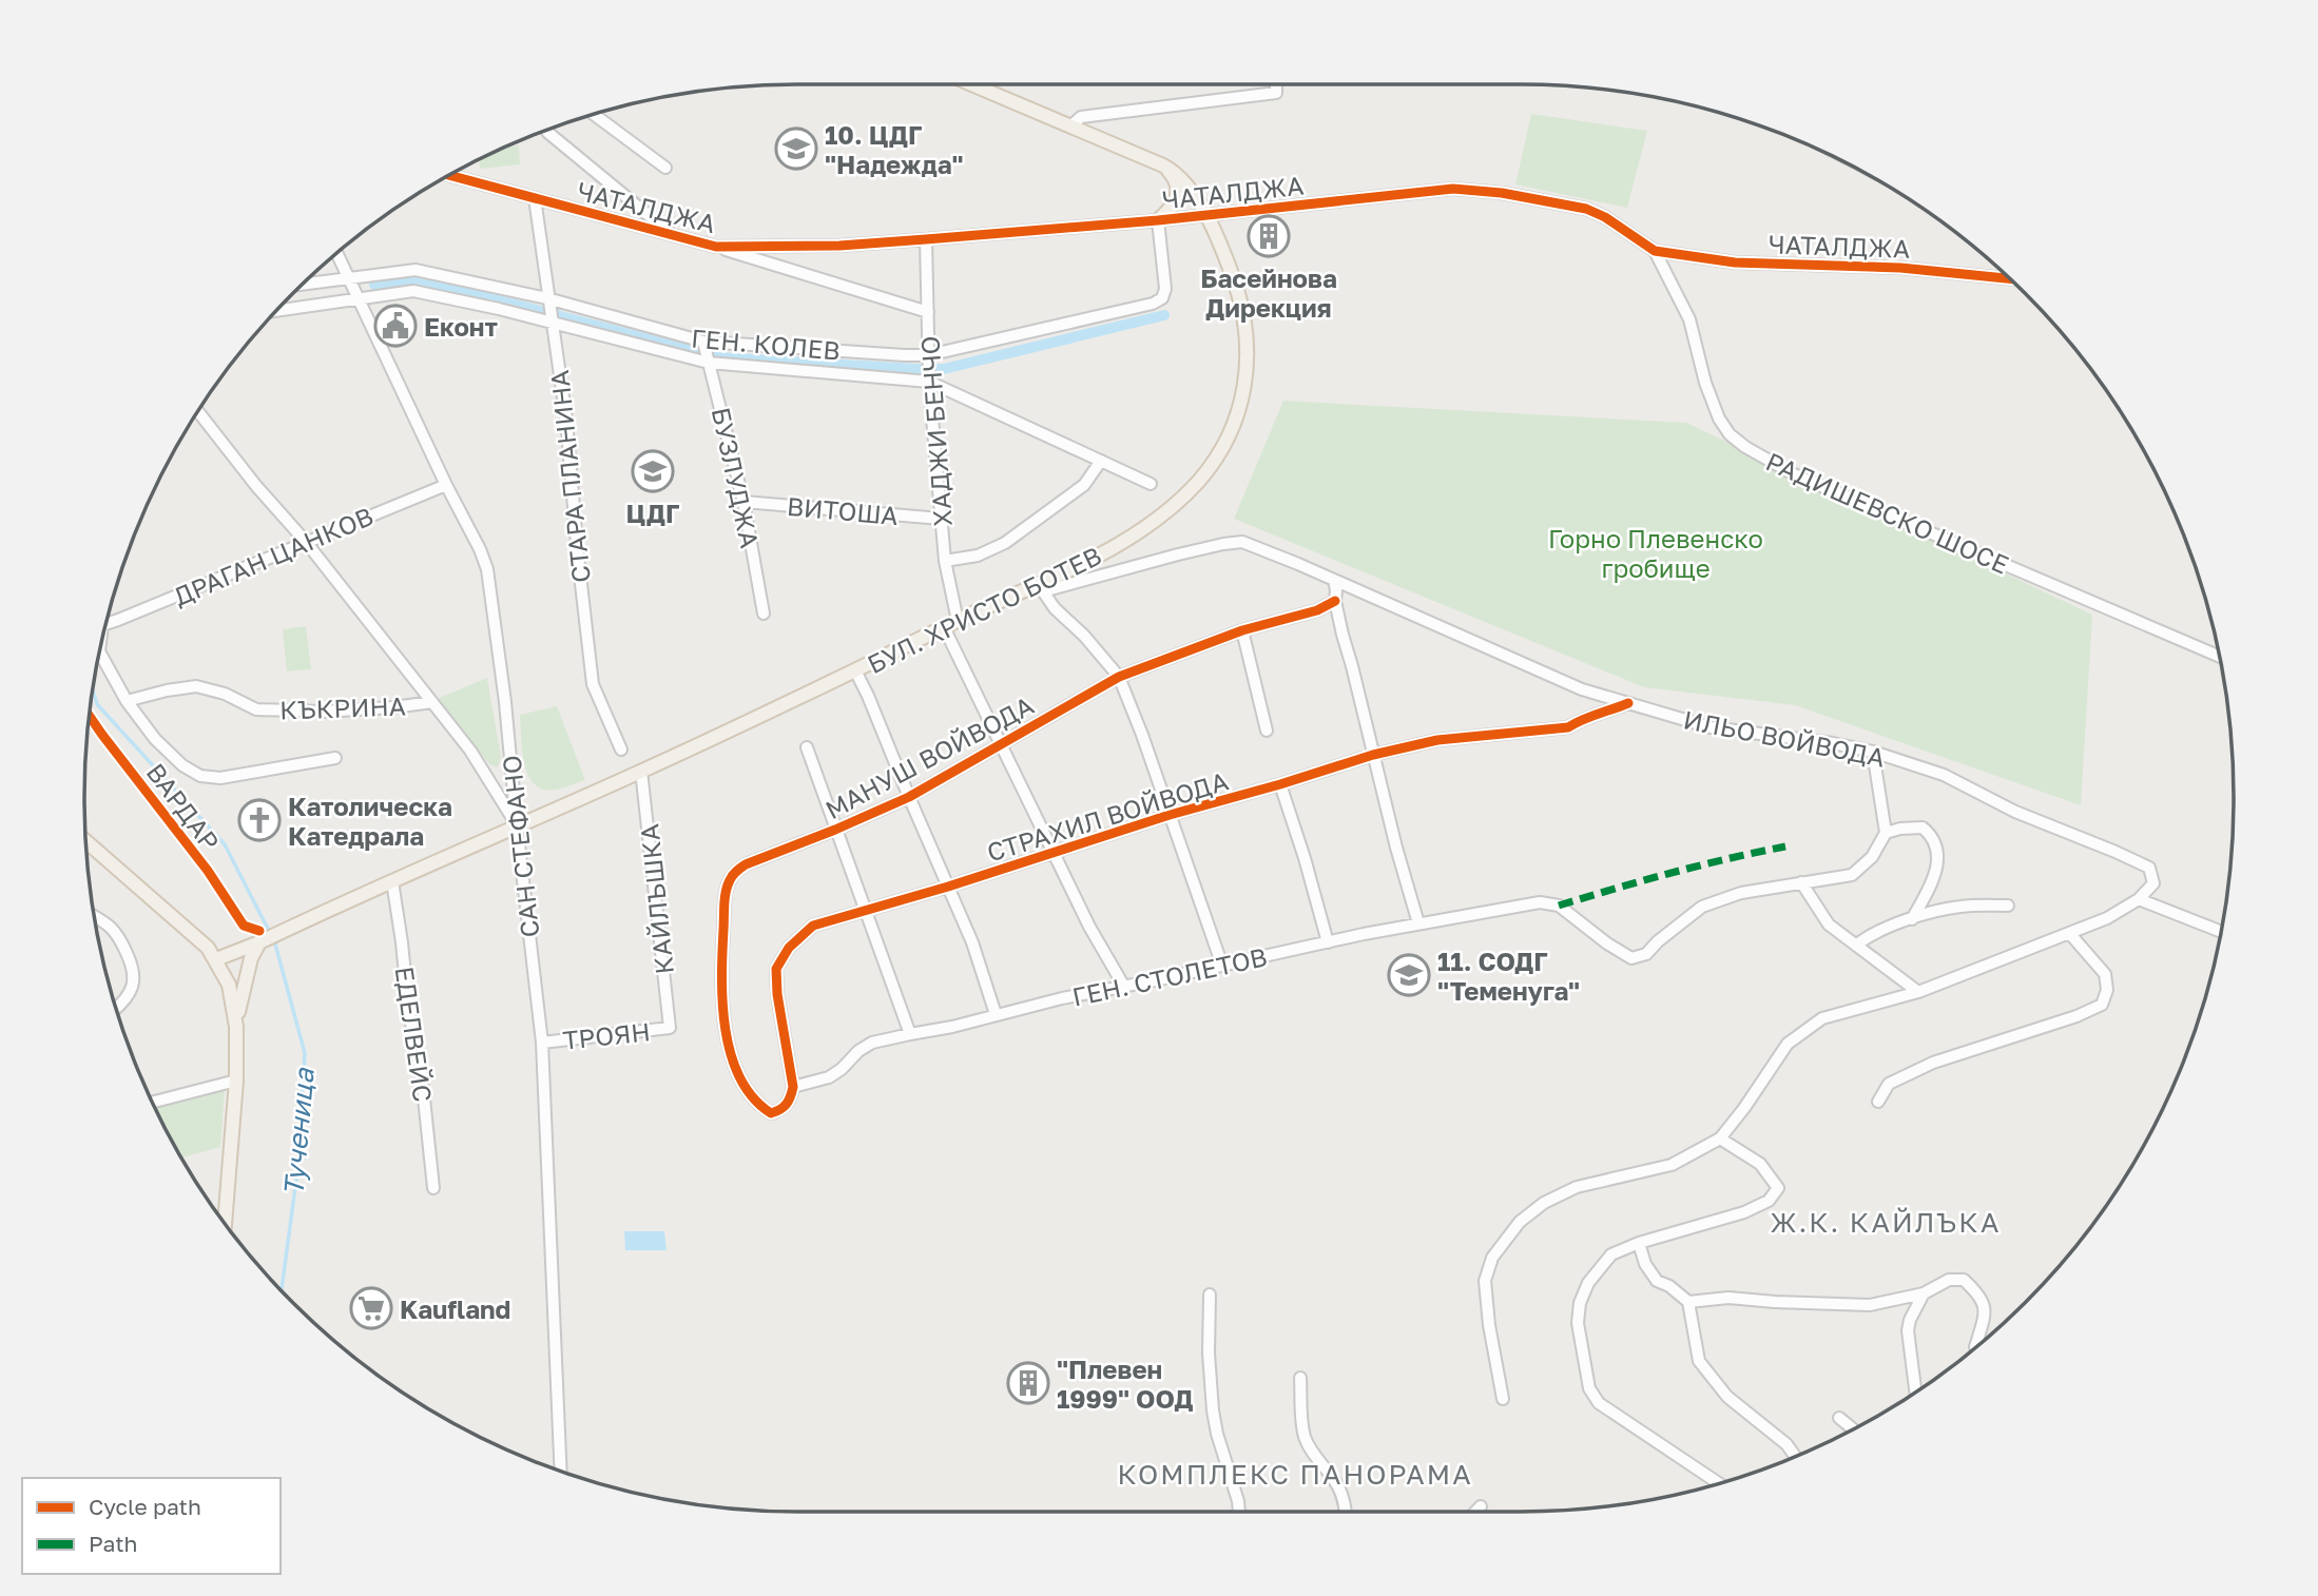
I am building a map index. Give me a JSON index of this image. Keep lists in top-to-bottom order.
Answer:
{
  "streets": {
    "main road": ["БУЛ. ХРИСТО БОТЕВ"],
    "street": [
      "ЧАТАЛДЖА",
      "ГЕН. КОЛЕВ",
      "ХАДЖИ БЕНЧО",
      "СТАРА ПЛАНИНА",
      "БУЗЛУДЖА",
      "ВИТОША",
      "РАДИШЕВСКО ШОСЕ",
      "ДРАГАН ЦАНКОВ",
      "КЪКРИНА",
      "ИЛЬО ВОЙВОДА",
      "МАНУШ ВОЙВОДА",
      "СТРАХИЛ ВОЙВОДА",
      "САН СТЕФАНО",
      "КАЙЛЪШКА",
      "ГЕН. СТОЛЕТОВ",
      "ЕДЕЛВЕЙС",
      "ТРОЯН"
    ],
    "cycle path": ["ВАРДАР"]
  },
  "crossings": [
    ["ЧАТАЛДЖА", "ГЕН. КОЛЕВ"],
    ["ЧАТАЛДЖА", "ХАДЖИ БЕНЧО"],
    ["ЧАТАЛДЖА", "СТАРА ПЛАНИНА"],
    ["ЧАТАЛДЖА", "РАДИШЕВСКО ШОСЕ"],
    ["ЧАТАЛДЖА", "БУЛ. ХРИСТО БОТЕВ"],
    ["ГЕН. КОЛЕВ", "ХАДЖИ БЕНЧО"],
    ["ГЕН. КОЛЕВ", "СТАРА ПЛАНИНА"],
    ["ГЕН. КОЛЕВ", "БУЗЛУДЖА"],
    ["ГЕН. КОЛЕВ", "САН СТЕФАНО"],
    ["ХАДЖИ БЕНЧО", "ВИТОША"],
    ["ХАДЖИ БЕНЧО", "БУЛ. ХРИСТО БОТЕВ"],
    ["БУЗЛУДЖА", "ВИТОША"],
    ["ДРАГАН ЦАНКОВ", "САН СТЕФАНО"],
    ["БУЛ. ХРИСТО БОТЕВ", "ИЛЬО ВОЙВОДА"],
    ["БУЛ. ХРИСТО БОТЕВ", "САН СТЕФАНО"],
    ["БУЛ. ХРИСТО БОТЕВ", "КАЙЛЪШКА"],
    ["БУЛ. ХРИСТО БОТЕВ", "ЕДЕЛВЕЙС"],
    ["ИЛЬО ВОЙВОДА", "СТРАХИЛ ВОЙВОДА"],
    ["МАНУШ ВОЙВОДА", "СТРАХИЛ ВОЙВОДА"],
    ["МАНУШ ВОЙВОДА", "ГЕН. СТОЛЕТОВ"],
    ["СТРАХИЛ ВОЙВОДА", "ГЕН. СТОЛЕТОВ"],
    ["САН СТЕФАНО", "ТРОЯН"],
    ["КАЙЛЪШКА", "ТРОЯН"]
  ],
  "districts": ["Ж.К. КАЙЛЪКА", "КОМПЛЕКС ПАНОРАМА"],
  "water": ["Тученица"],
  "parks": ["Горно Плевенско гробище"],
  "places": {
    "school or university": ["10. ЦДГ \"Надежда\"", "ЦДГ", "11. СОДГ \"Теменуга\""],
    "building": ["Басейнова Дирекция", "\"Плевен 1999\" ООД"],
    "public building": ["Еконт"],
    "church": ["Католическа Катедрала"],
    "supermarket": ["Kaufland"]
  },
  "legend": ["Cycle path", "Path"]
}
